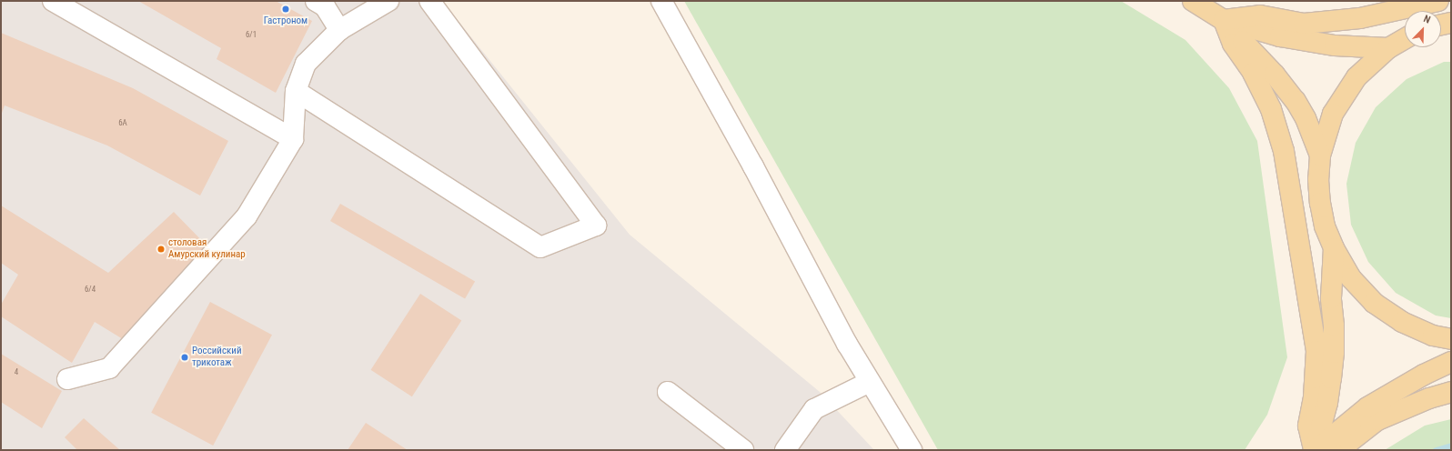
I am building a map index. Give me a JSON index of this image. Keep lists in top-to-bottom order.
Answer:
{
  "places": ["Гастроном", "столовая Амурский кулинар", "Российский трикотаж"],
  "house_numbers": [
    "6/1",
    "6А",
    "6/4",
    "4"
  ],
  "north": "top right"
}
